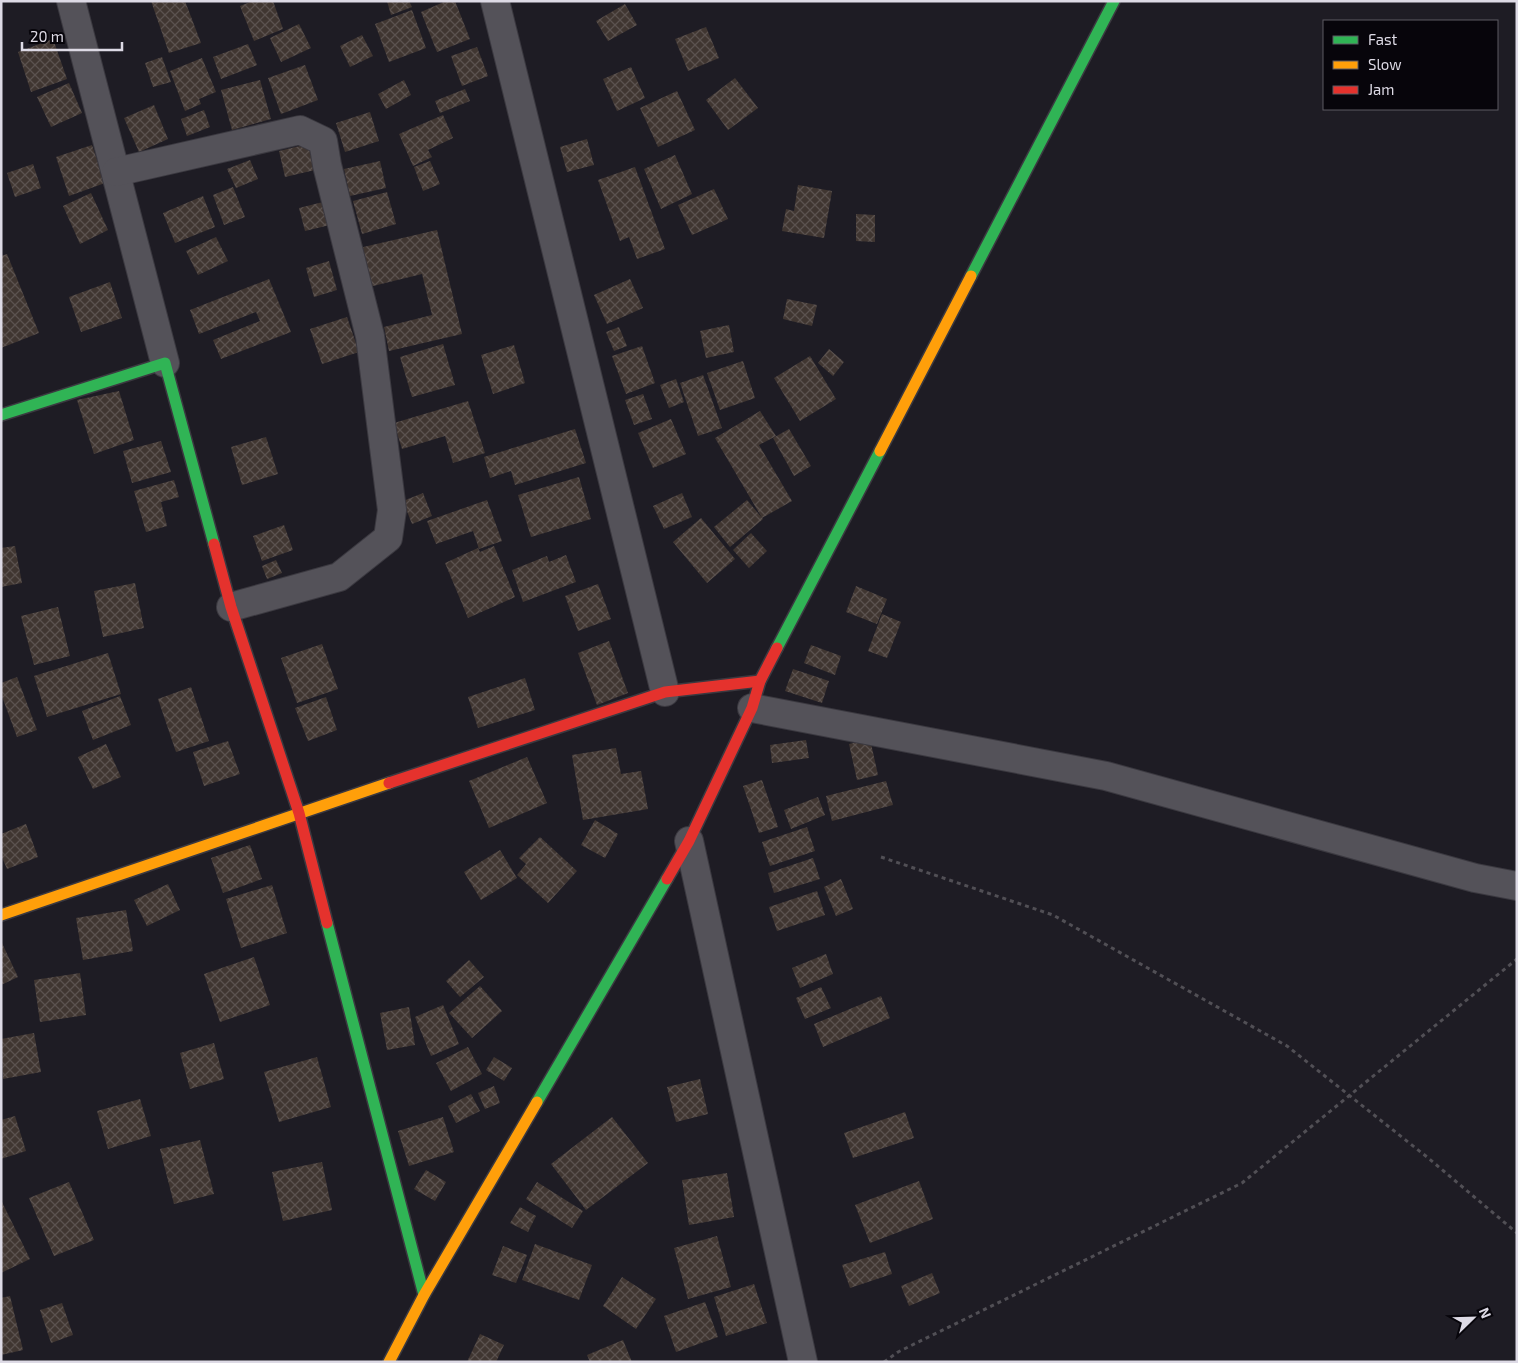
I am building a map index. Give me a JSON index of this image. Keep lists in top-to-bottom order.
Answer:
{
  "legend": ["Fast", "Slow", "Jam"],
  "scale_bar": "20 m",
  "north": "top right"
}
